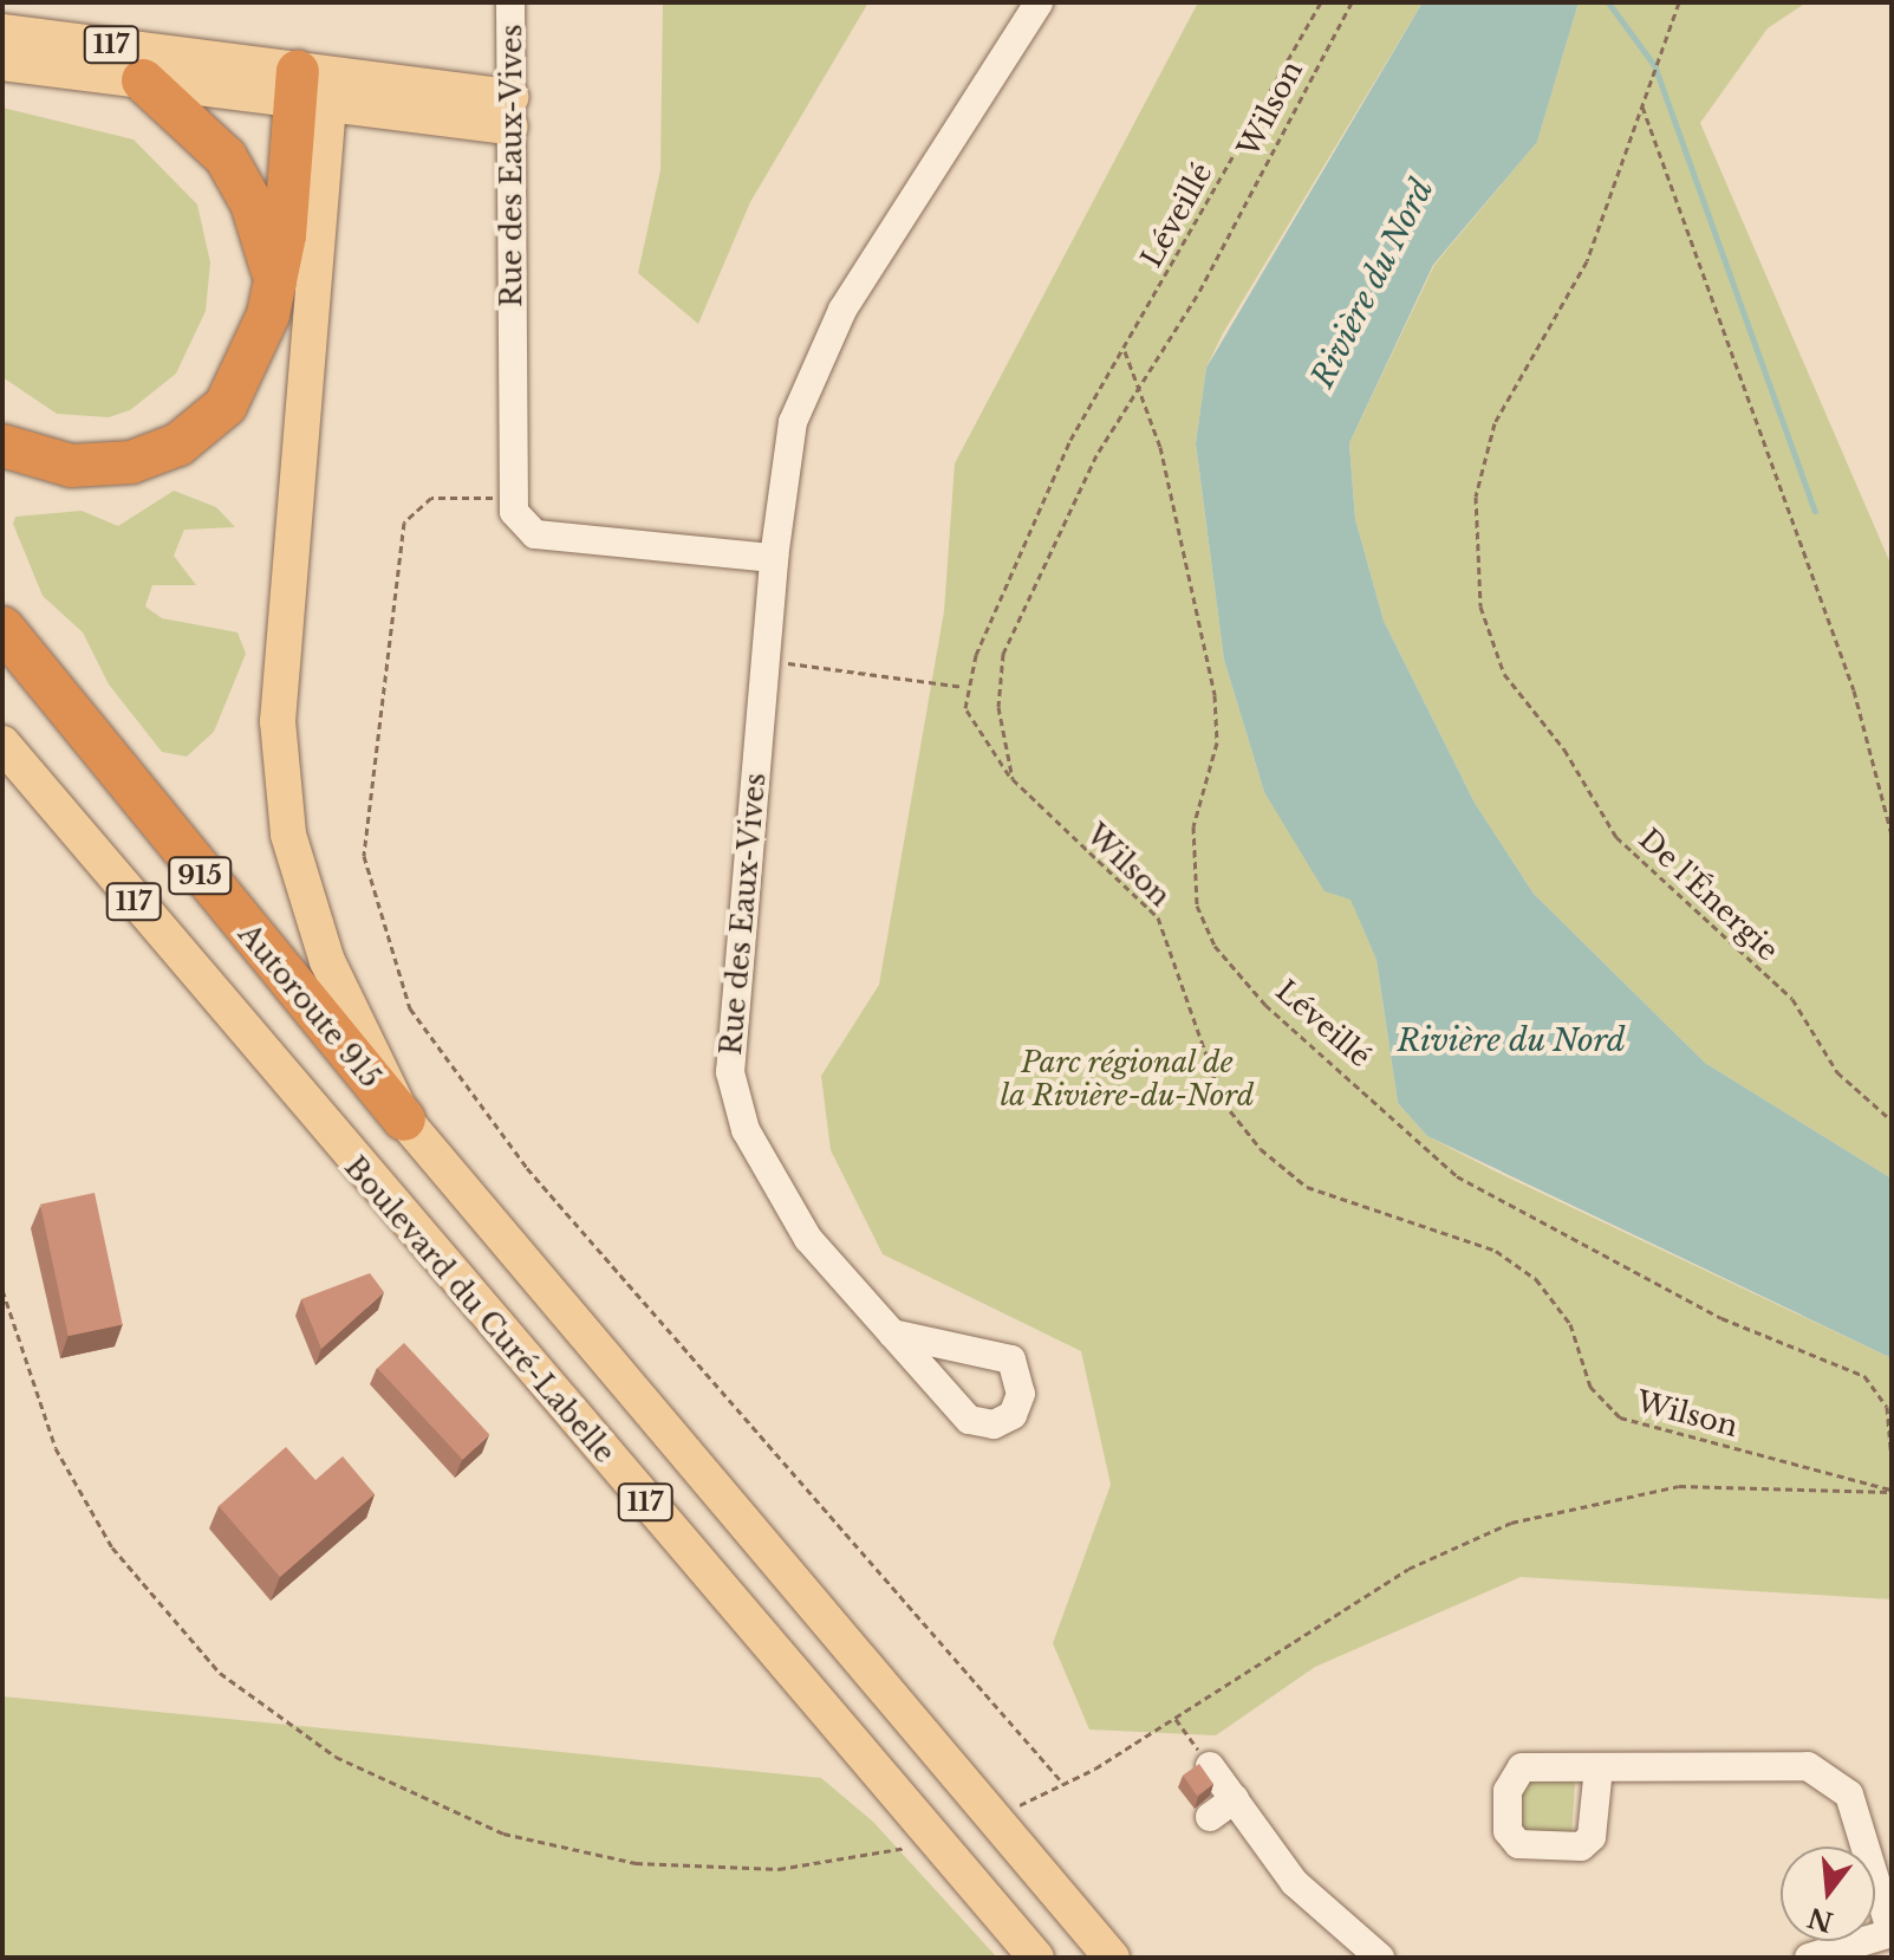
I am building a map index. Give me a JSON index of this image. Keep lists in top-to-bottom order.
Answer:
{
  "streets": {
    "highway": ["915", "Autoroute 915"],
    "main road": ["117", "Boulevard du Curé-Labelle"],
    "street": ["Rue des Eaux-Vives"],
    "path": ["Wilson", "Léveillé", "De l'Énergie"]
  },
  "crossings": [
    ["117", "Rue des Eaux-Vives"],
    ["117", "Autoroute 915"],
    ["Wilson", "Léveillé"]
  ],
  "water": ["Rivière du Nord"],
  "parks": ["Parc régional de la Rivière-du-Nord"],
  "north": "bottom"
}
